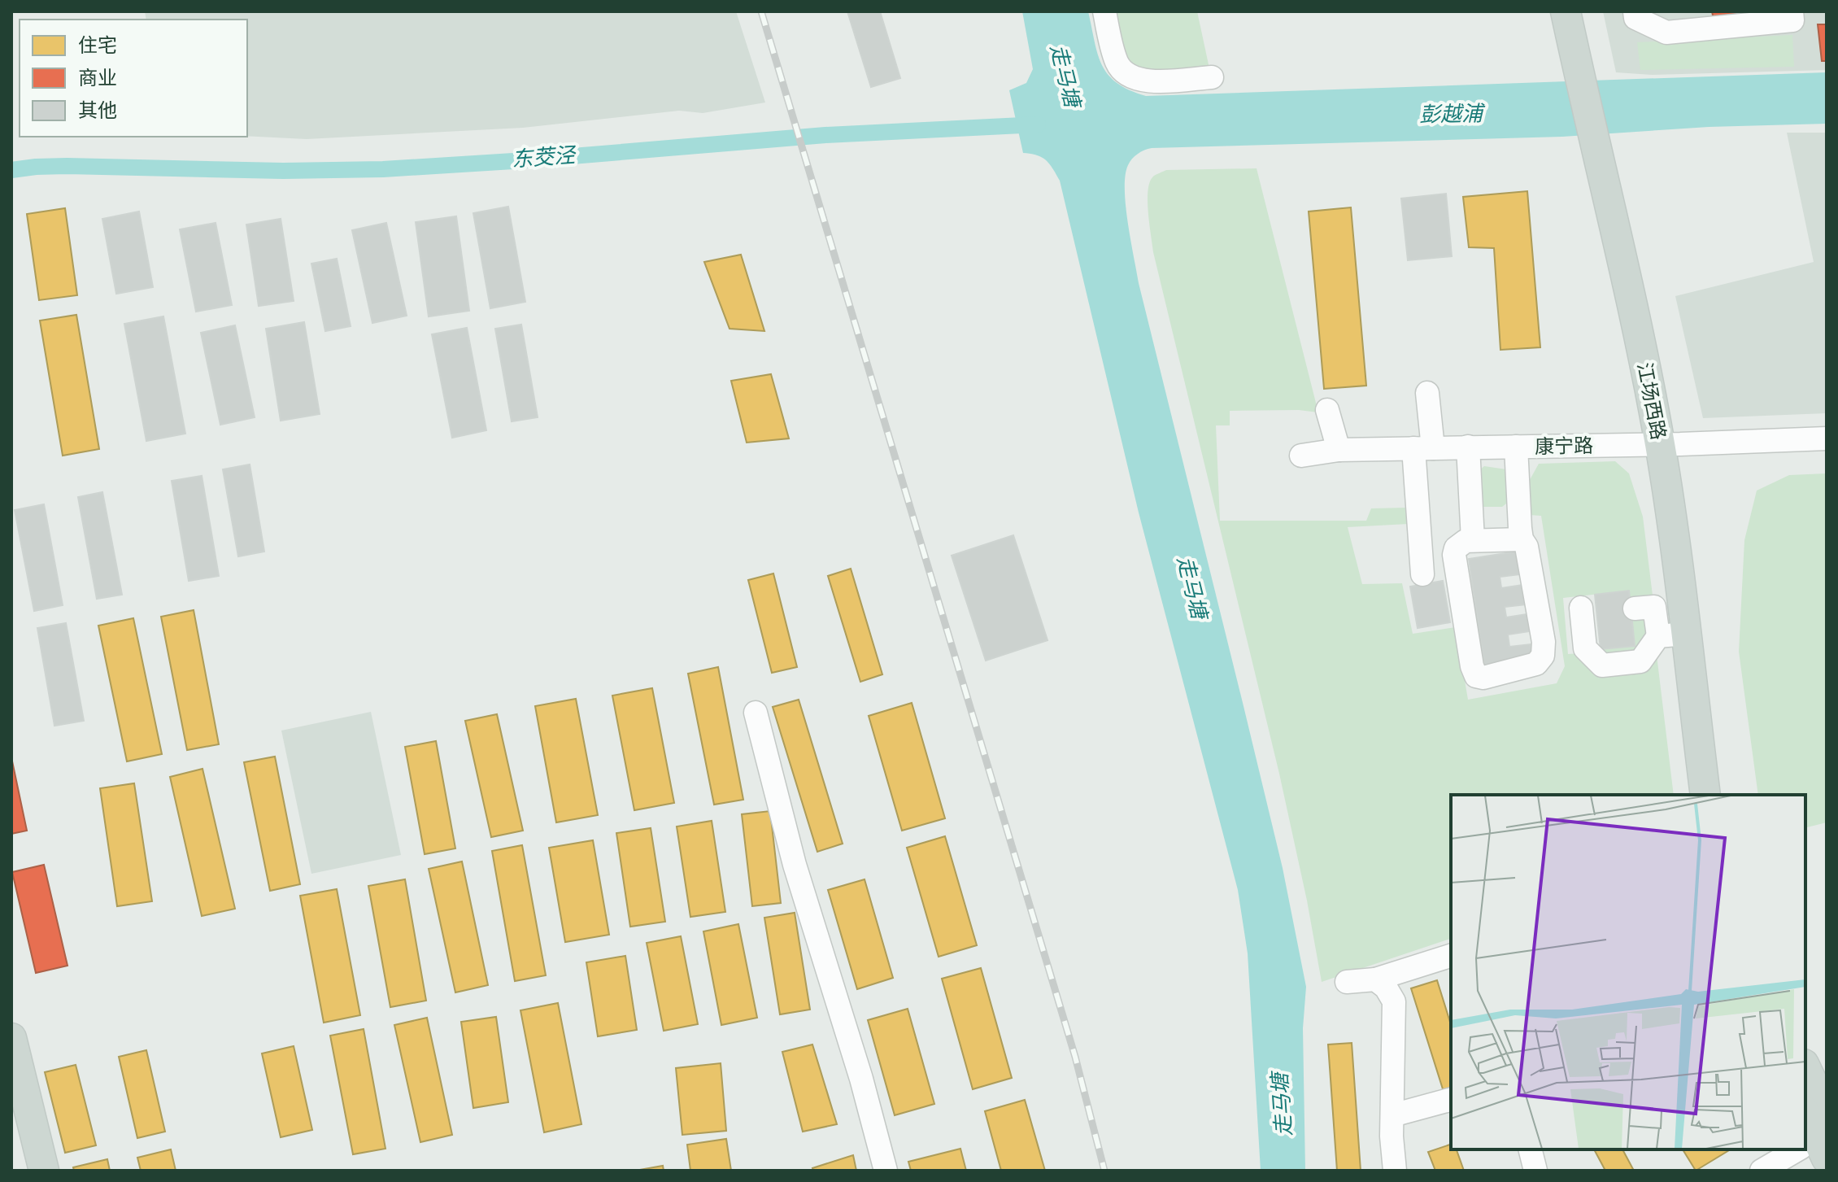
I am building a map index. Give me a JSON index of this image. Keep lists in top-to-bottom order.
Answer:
{
  "streets": {
    "main road": ["江场西路"],
    "street": ["康宁路"]
  },
  "crossings": [
    ["江场西路", "康宁路"]
  ],
  "water": ["走马塘", "彭越浦", "东茭泾"],
  "legend": ["住宅", "商业", "其他"]
}
